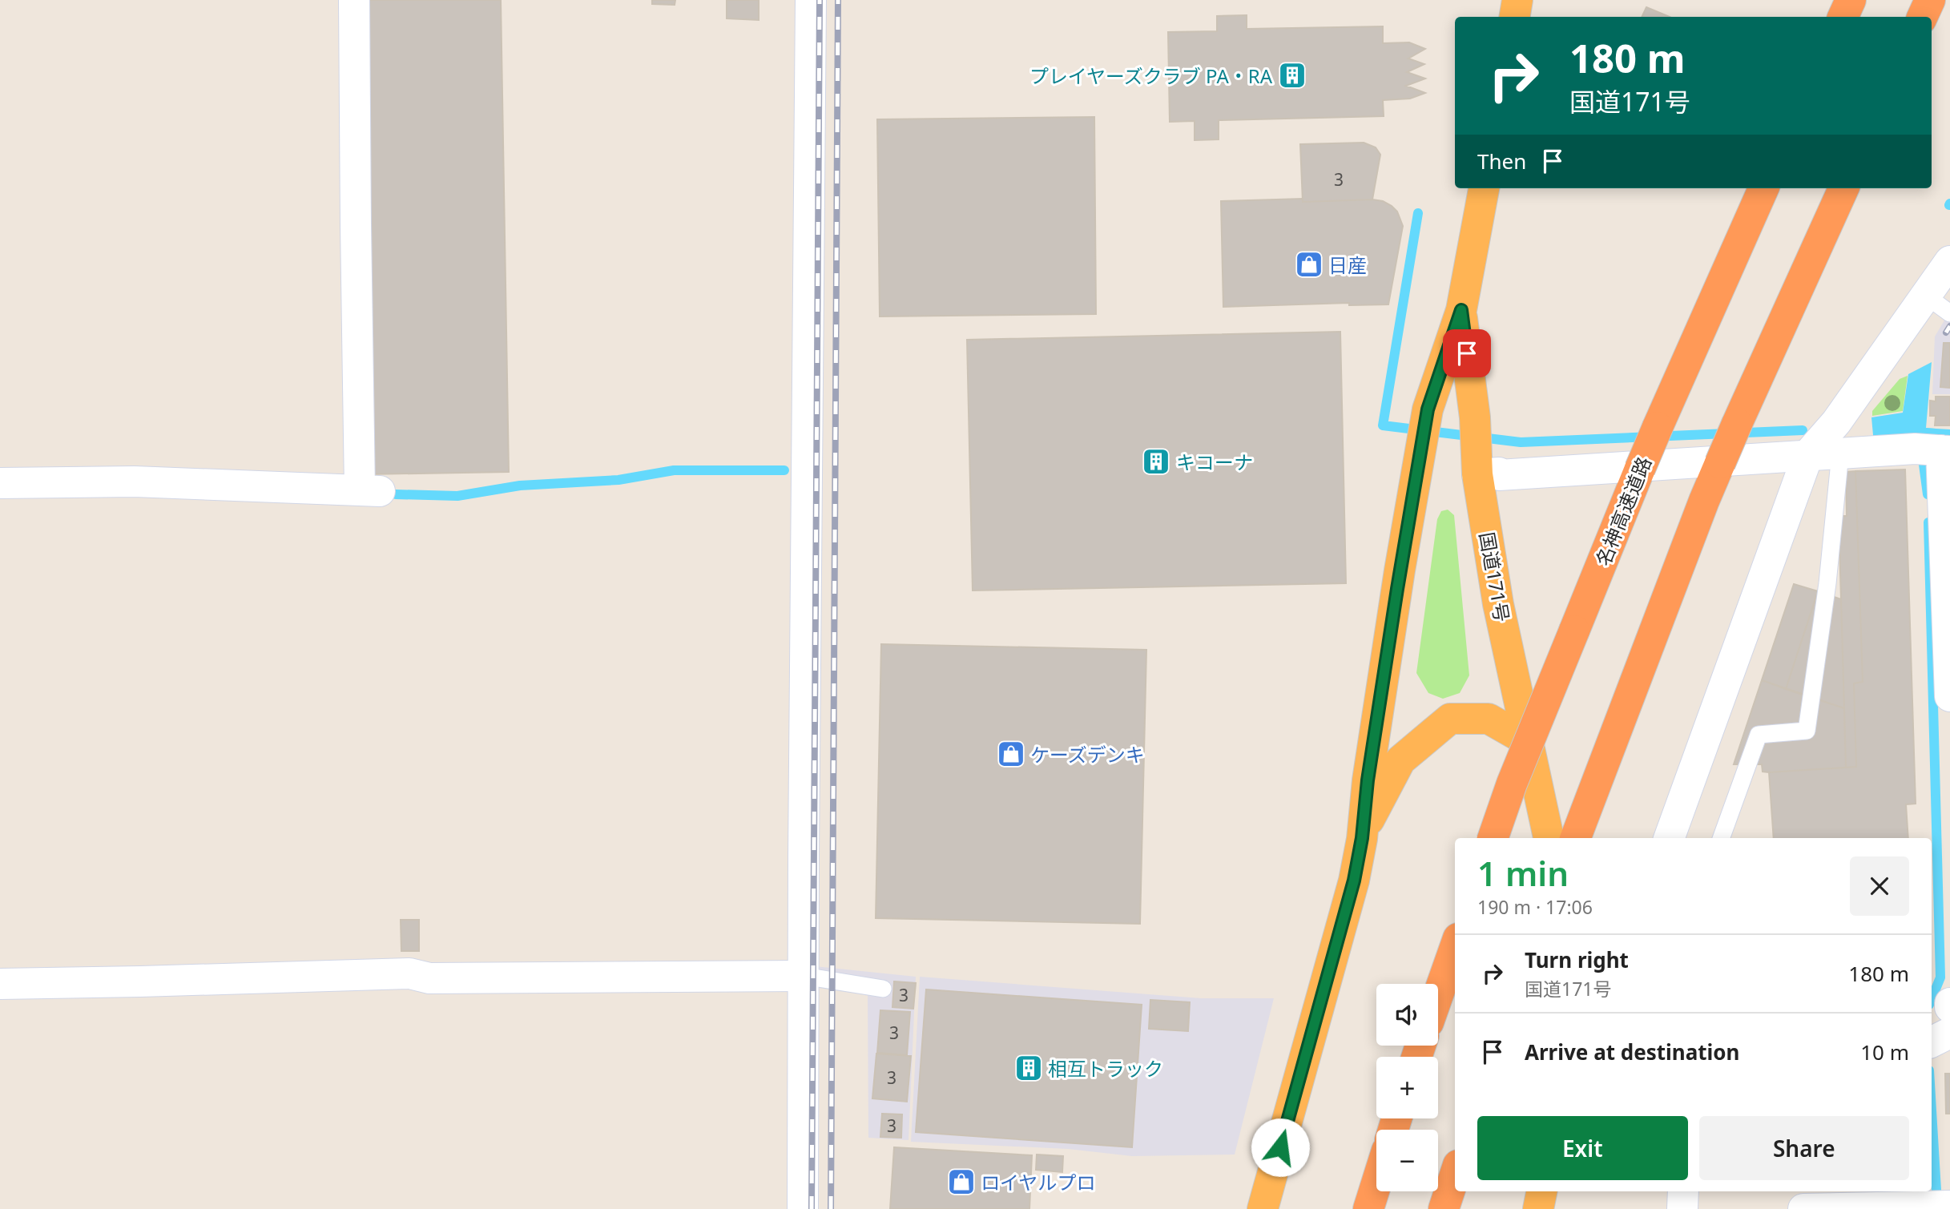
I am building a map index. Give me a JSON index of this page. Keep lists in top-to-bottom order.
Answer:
{
  "streets": {
    "highway": ["名神高速道路", "国道171号"]
  },
  "places": {
    "building": ["プレイヤーズクラブ PA・RA", "キコーナ", "相互トラック"],
    "shop": ["日産", "ケーズデンキ", "ロイヤルプロ"]
  },
  "house_numbers": [
    "3",
    "3",
    "3",
    "3",
    "3"
  ],
  "page": {
    "turn": ["180 m", "国道171号"],
    "then": "Then",
    "heading": ["1 min", "190 m · 17:06"],
    "list": [
      {
        "name": "Turn right",
        "note": "国道171号",
        "value": "180 m"
      },
      {
        "name": "Arrive at destination",
        "value": "10 m"
      }
    ],
    "map_buttons": ["+", "−"],
    "buttons": ["Exit", "Share"]
  }
}
